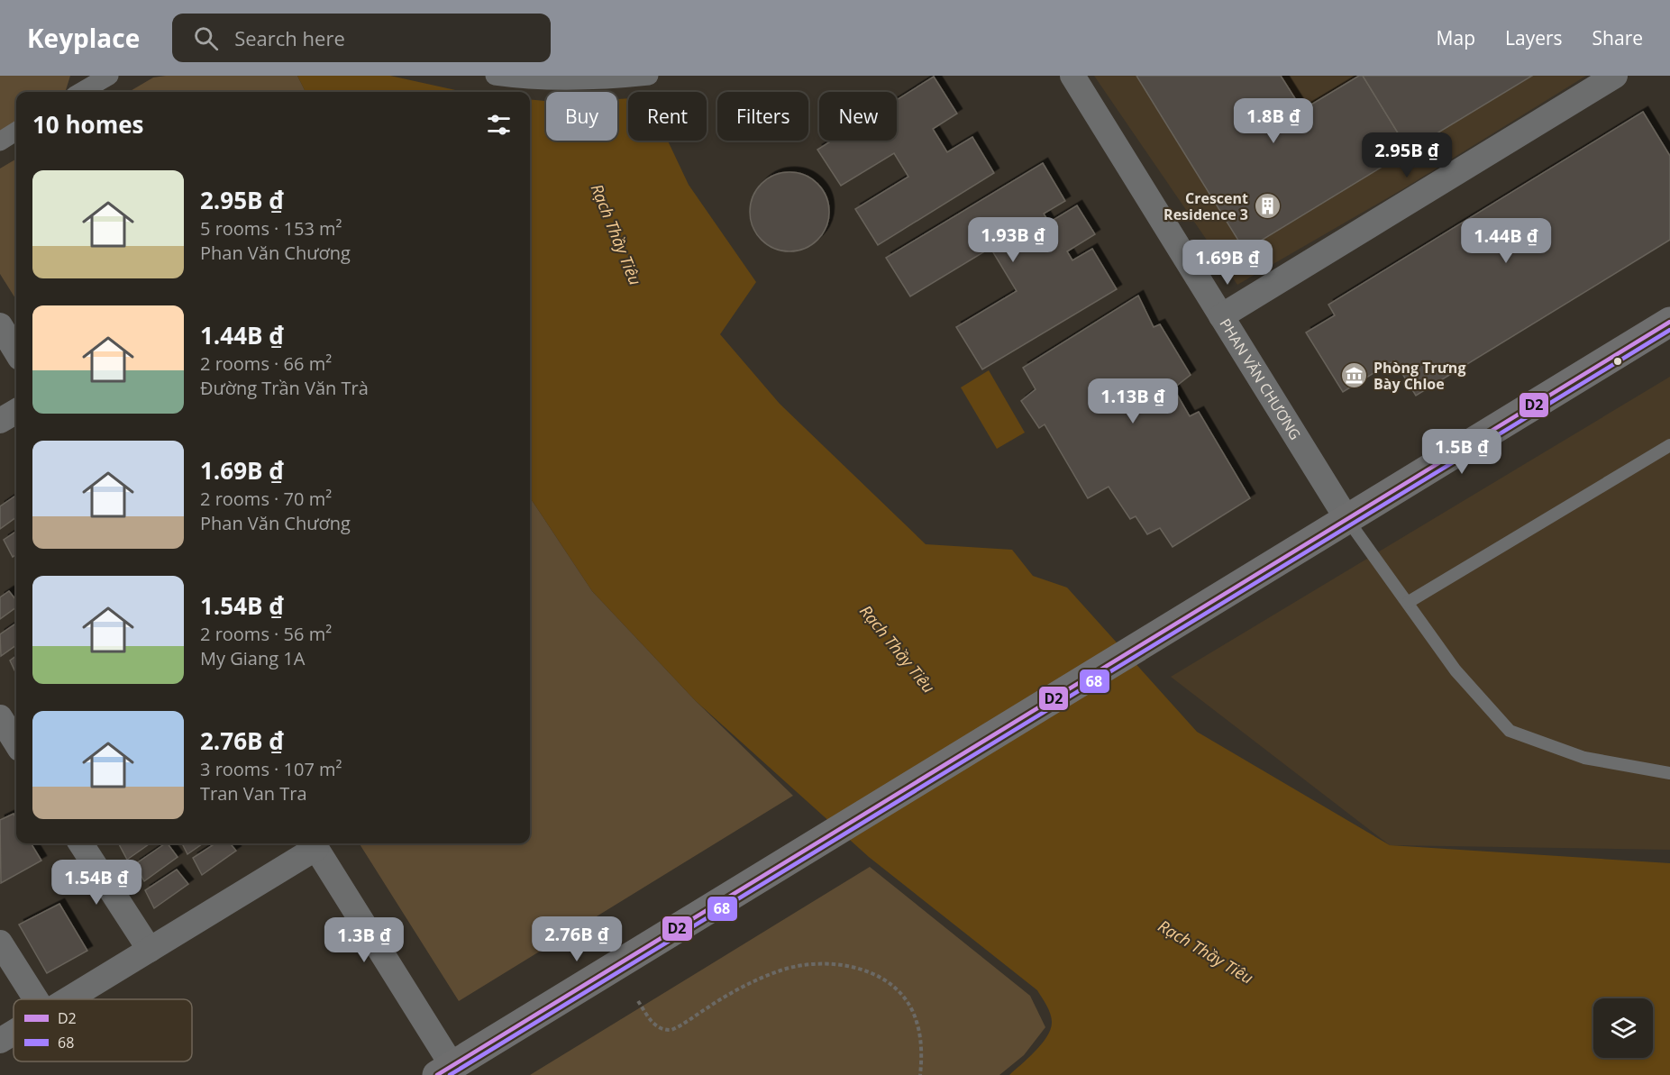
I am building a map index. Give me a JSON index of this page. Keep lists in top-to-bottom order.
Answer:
{
  "streets": {
    "street": ["PHAN VĂN CHƯƠNG"]
  },
  "water": ["Rạch Thầy Tiêu"],
  "places": {
    "building": ["Crescent Residence 3"],
    "museum": ["Phòng Trưng Bày Chloe"]
  },
  "lines": ["transit line D2", "transit line 68"],
  "legend": ["D2", "68"],
  "page": {
    "header": "Keyplace",
    "search": "Search here",
    "nav": ["Map", "Layers", "Share"],
    "chip": [
      "Buy",
      "Rent",
      "Filters",
      "New"
    ],
    "heading": "10 homes",
    "price": [
      "1.8B ₫",
      "2.95B ₫",
      "1.93B ₫",
      "1.44B ₫",
      "1.69B ₫",
      "1.13B ₫",
      "1.5B ₫",
      "1.54B ₫",
      "2.76B ₫",
      "1.3B ₫"
    ],
    "list": [
      {
        "name": "2.95B ₫",
        "note": "5 rooms · 153 m² · Phan Văn Chương"
      },
      {
        "name": "1.44B ₫",
        "note": "2 rooms · 66 m² · Đường Trần Văn Trà"
      },
      {
        "name": "1.69B ₫",
        "note": "2 rooms · 70 m² · Phan Văn Chương"
      },
      {
        "name": "1.54B ₫",
        "note": "2 rooms · 56 m² · My Giang 1A"
      },
      {
        "name": "2.76B ₫",
        "note": "3 rooms · 107 m² · Tran Van Tra"
      }
    ]
  }
}
